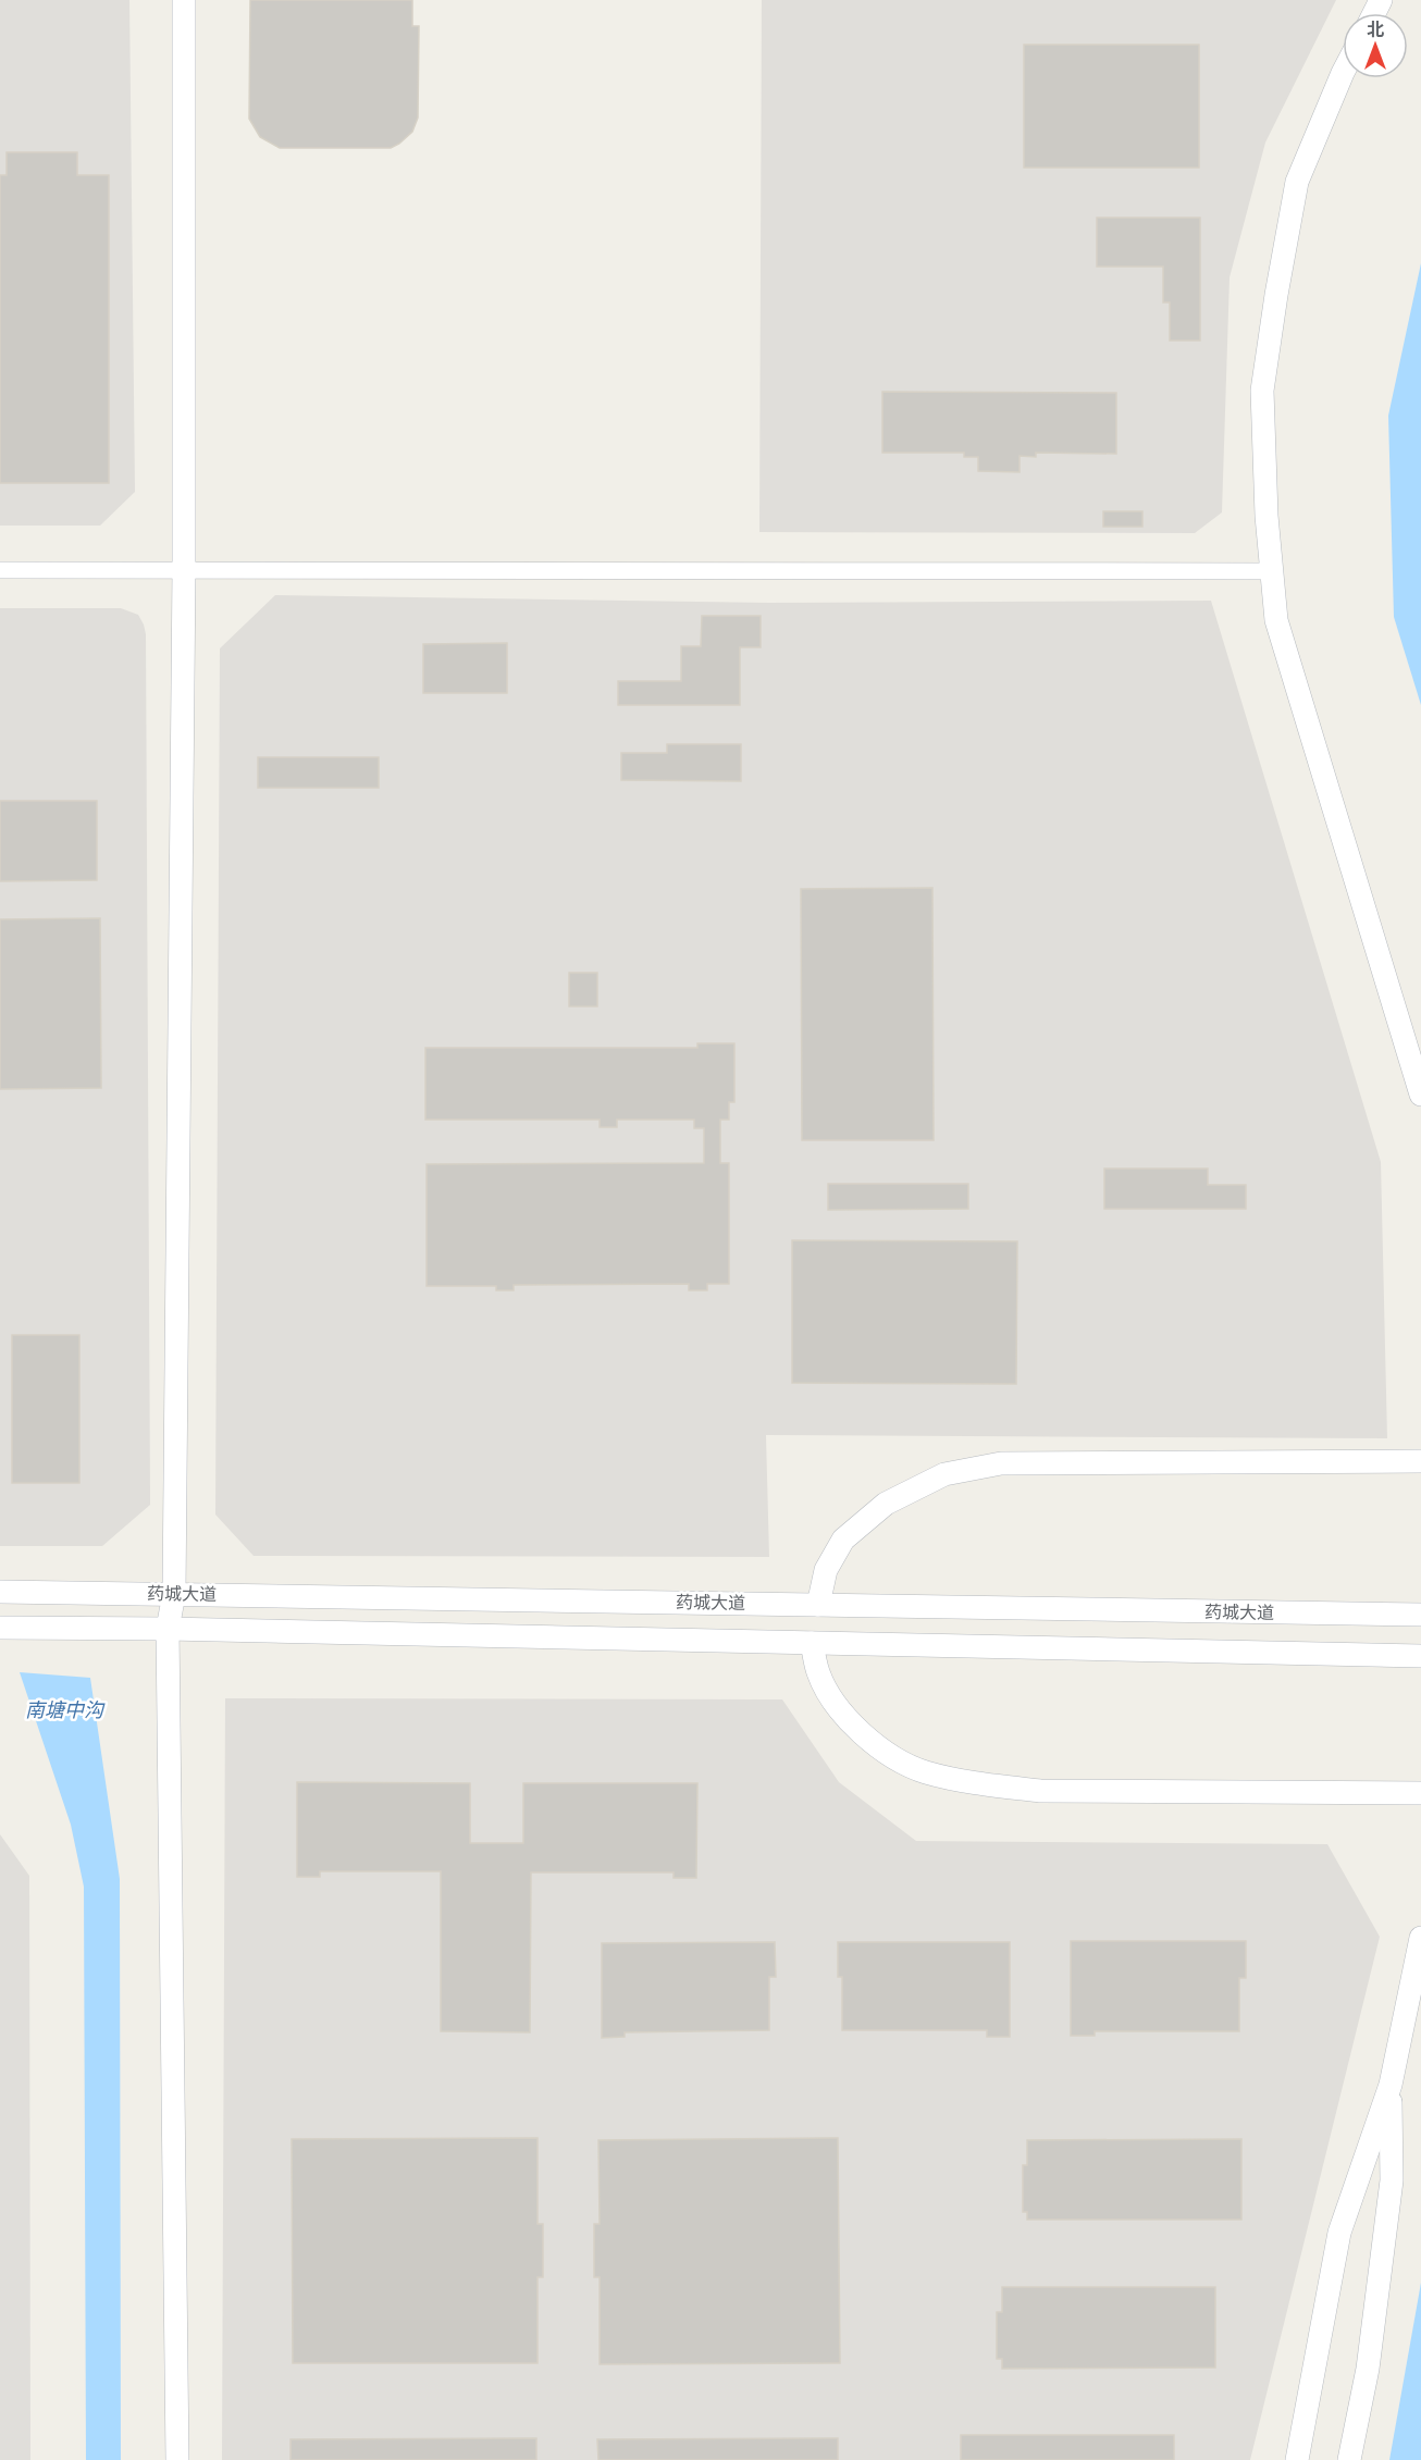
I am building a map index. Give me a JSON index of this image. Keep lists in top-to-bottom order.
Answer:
{
  "streets": {
    "street": ["药城大道"]
  },
  "water": ["南塘中沟"],
  "north": "top"
}
